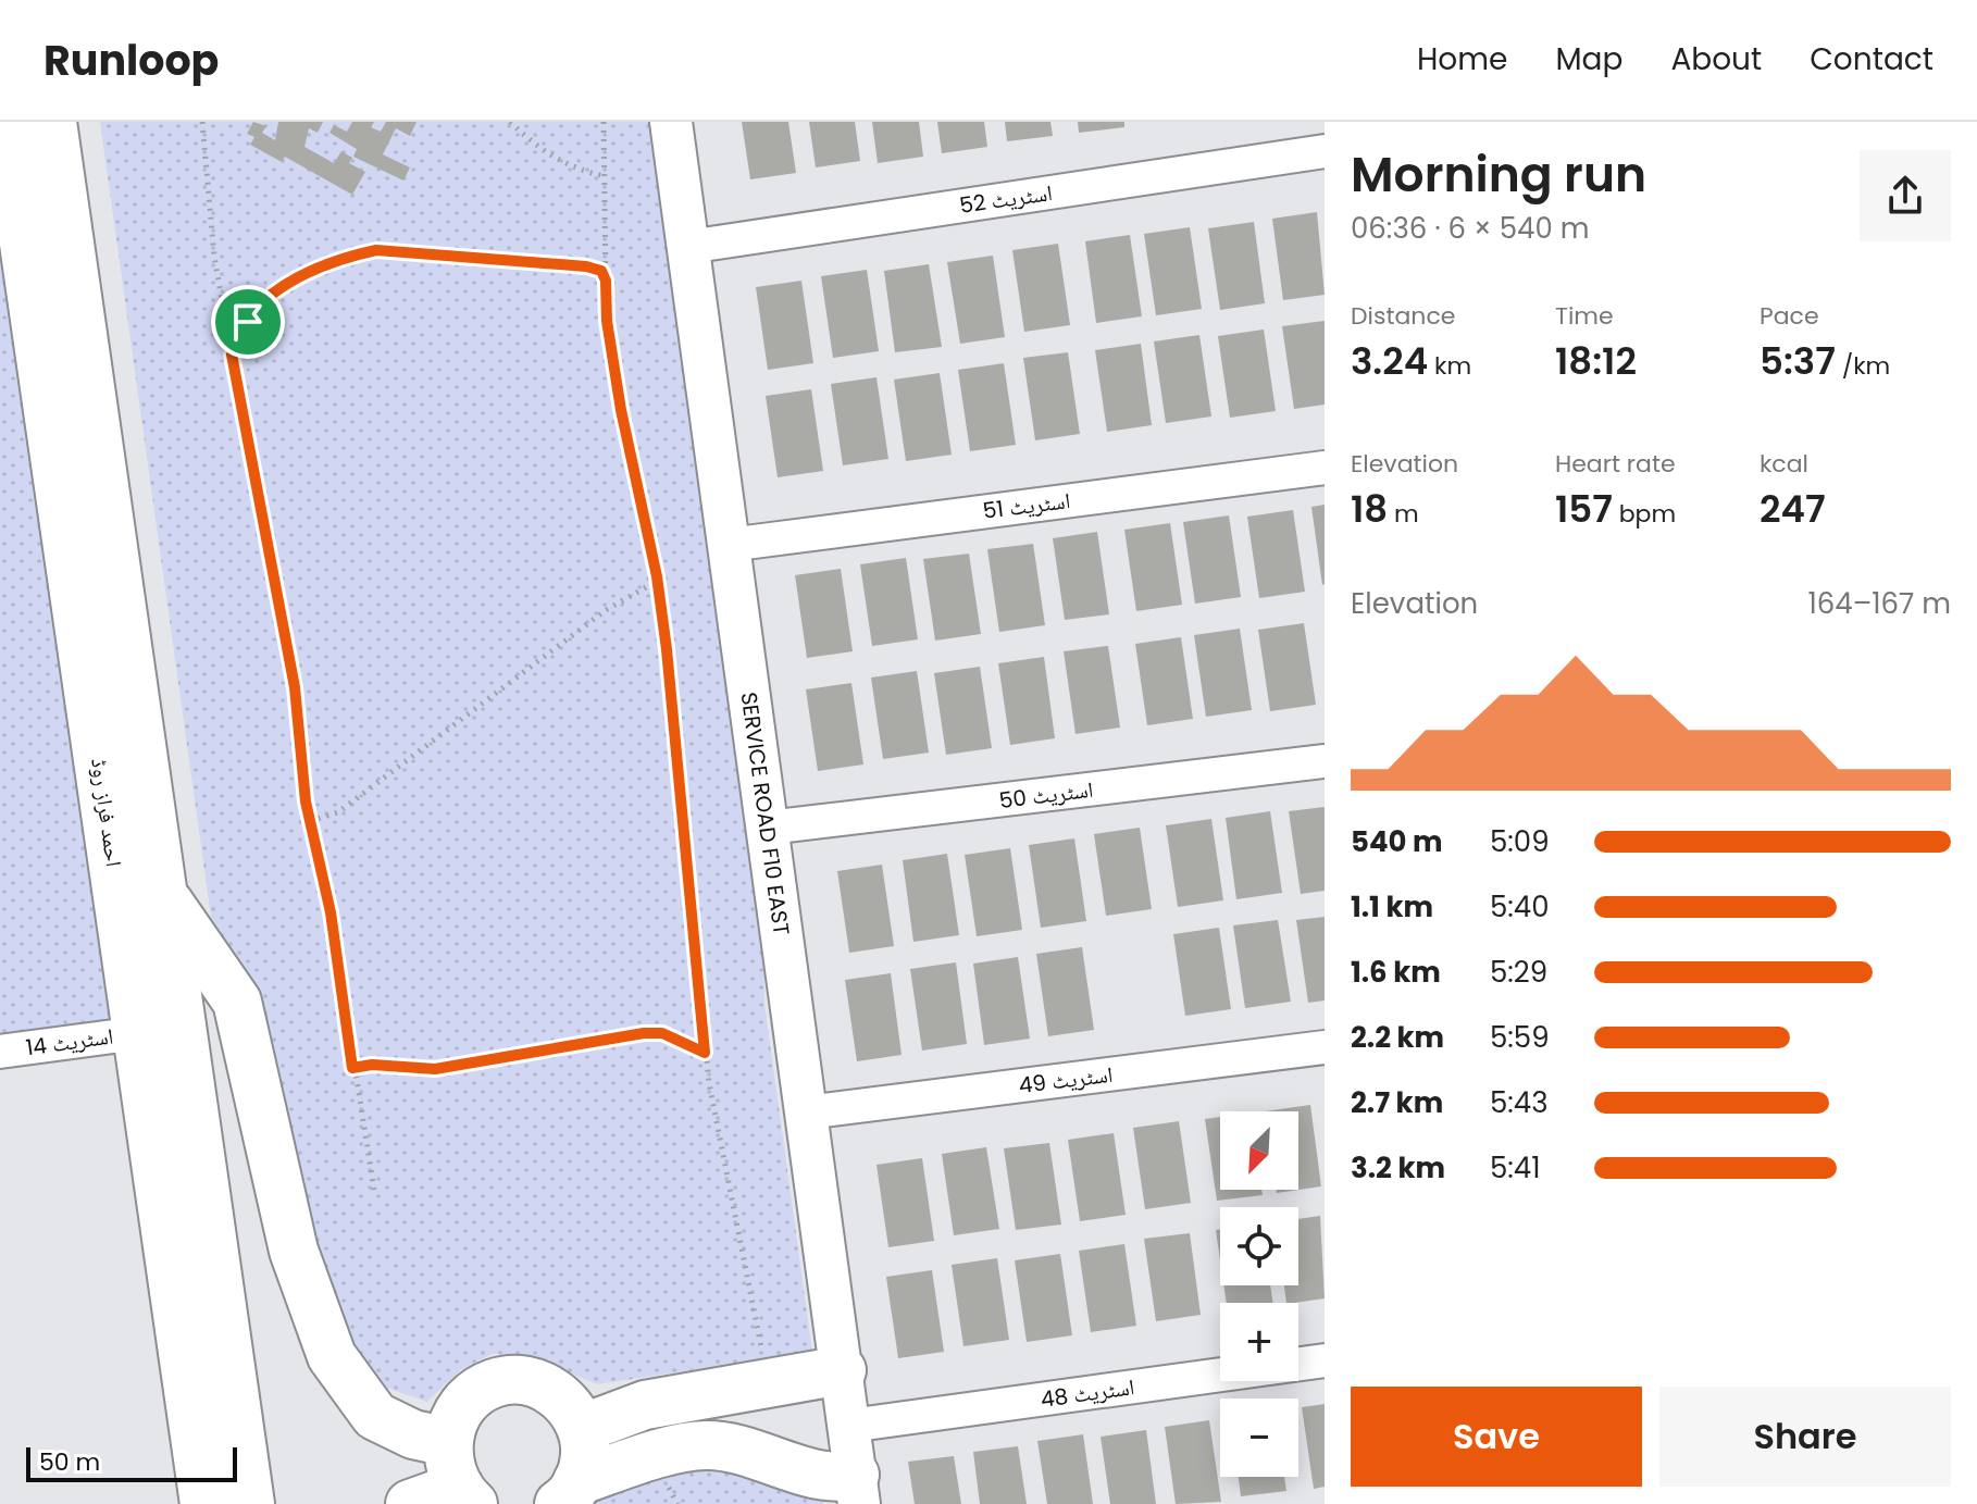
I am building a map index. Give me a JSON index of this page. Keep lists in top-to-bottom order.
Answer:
{
  "streets": {
    "main road": ["احمد فراز روڈ"],
    "street": [
      "اسٹریٹ 52",
      "اسٹریٹ 51",
      "اسٹریٹ 50",
      "SERVICE ROAD F10 EAST",
      "اسٹریٹ 14",
      "اسٹریٹ 49",
      "اسٹریٹ 48"
    ]
  },
  "crossings": [
    ["اسٹریٹ 52", "SERVICE ROAD F10 EAST"],
    ["اسٹریٹ 51", "SERVICE ROAD F10 EAST"],
    ["اسٹریٹ 50", "SERVICE ROAD F10 EAST"],
    ["احمد فراز روڈ", "اسٹریٹ 14"],
    ["SERVICE ROAD F10 EAST", "اسٹریٹ 49"],
    ["SERVICE ROAD F10 EAST", "اسٹریٹ 48"]
  ],
  "scale_bar": "50 m",
  "north": "bottom left",
  "page": {
    "header": "Runloop",
    "nav": [
      "Home",
      "Map",
      "About",
      "Contact"
    ],
    "heading": ["Morning run", "06:36 · 6 × 540 m"],
    "stats": [
      ["Distance", "3.24 km"],
      ["Time", "18:12"],
      ["Pace", "5:37 /km"],
      ["Elevation", "18 m"],
      ["Heart rate", "157 bpm"],
      ["kcal", "247"]
    ],
    "chart": ["Elevation", "164–167 m"],
    "list": [
      {
        "name": "540 m",
        "note": "5:09"
      },
      {
        "name": "1.1 km",
        "note": "5:40"
      },
      {
        "name": "1.6 km",
        "note": "5:29"
      },
      {
        "name": "2.2 km",
        "note": "5:59"
      },
      {
        "name": "2.7 km",
        "note": "5:43"
      },
      {
        "name": "3.2 km",
        "note": "5:41"
      }
    ],
    "map_buttons": ["+", "−"],
    "buttons": ["Save", "Share"],
    "scale": "50 m"
  }
}
